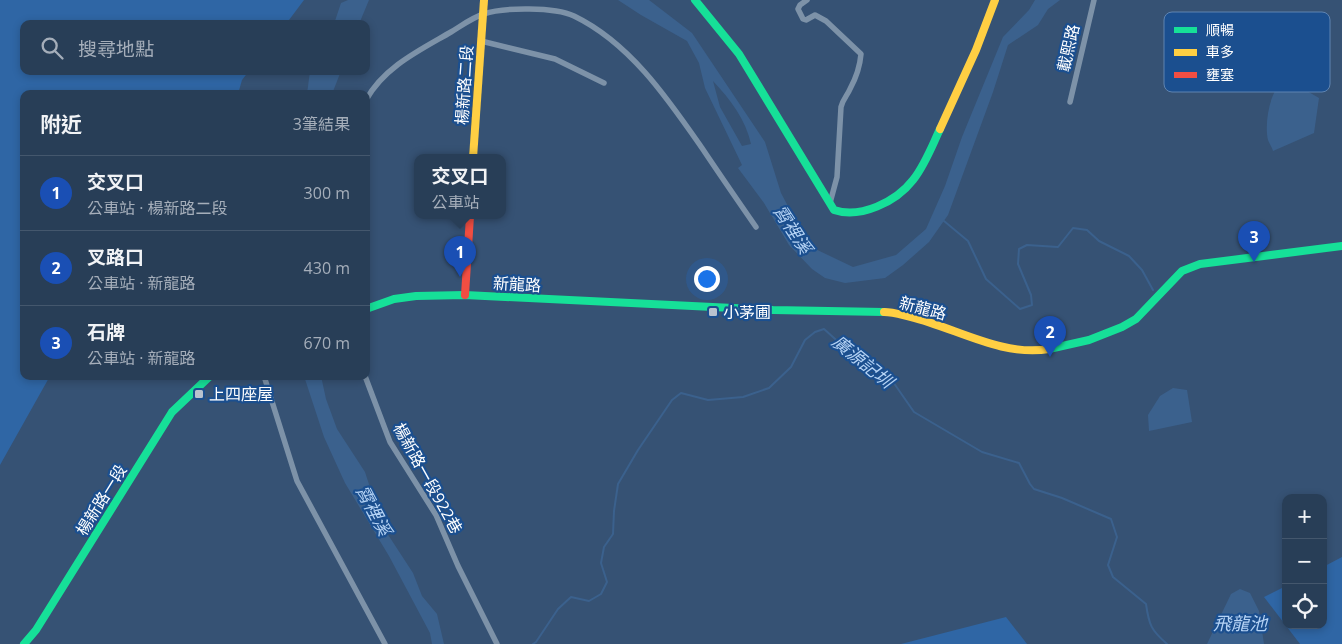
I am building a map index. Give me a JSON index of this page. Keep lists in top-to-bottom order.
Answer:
{
  "streets": {
    "street": [
      "載熙路",
      "楊新路二段",
      "新龍路",
      "楊新路一段922巷",
      "楊新路一段"
    ]
  },
  "water": ["霄裡溪", "廣源記圳", "飛龍池"],
  "places": {
    "transit": ["小茅圃", "上四座屋"]
  },
  "legend": ["順暢", "車多", "壅塞"],
  "page": {
    "search": "搜尋地點",
    "heading": ["附近", "3筆結果"],
    "popup": ["交叉口", "公車站"],
    "list": [
      {
        "mark": "1",
        "name": "交叉口",
        "note": "公車站 · 楊新路二段",
        "value": "300 m"
      },
      {
        "mark": "2",
        "name": "叉路口",
        "note": "公車站 · 新龍路",
        "value": "430 m"
      },
      {
        "mark": "3",
        "name": "石牌",
        "note": "公車站 · 新龍路",
        "value": "670 m"
      }
    ],
    "pins": ["3", "1", "2"],
    "map_buttons": ["+", "−"]
  }
}
